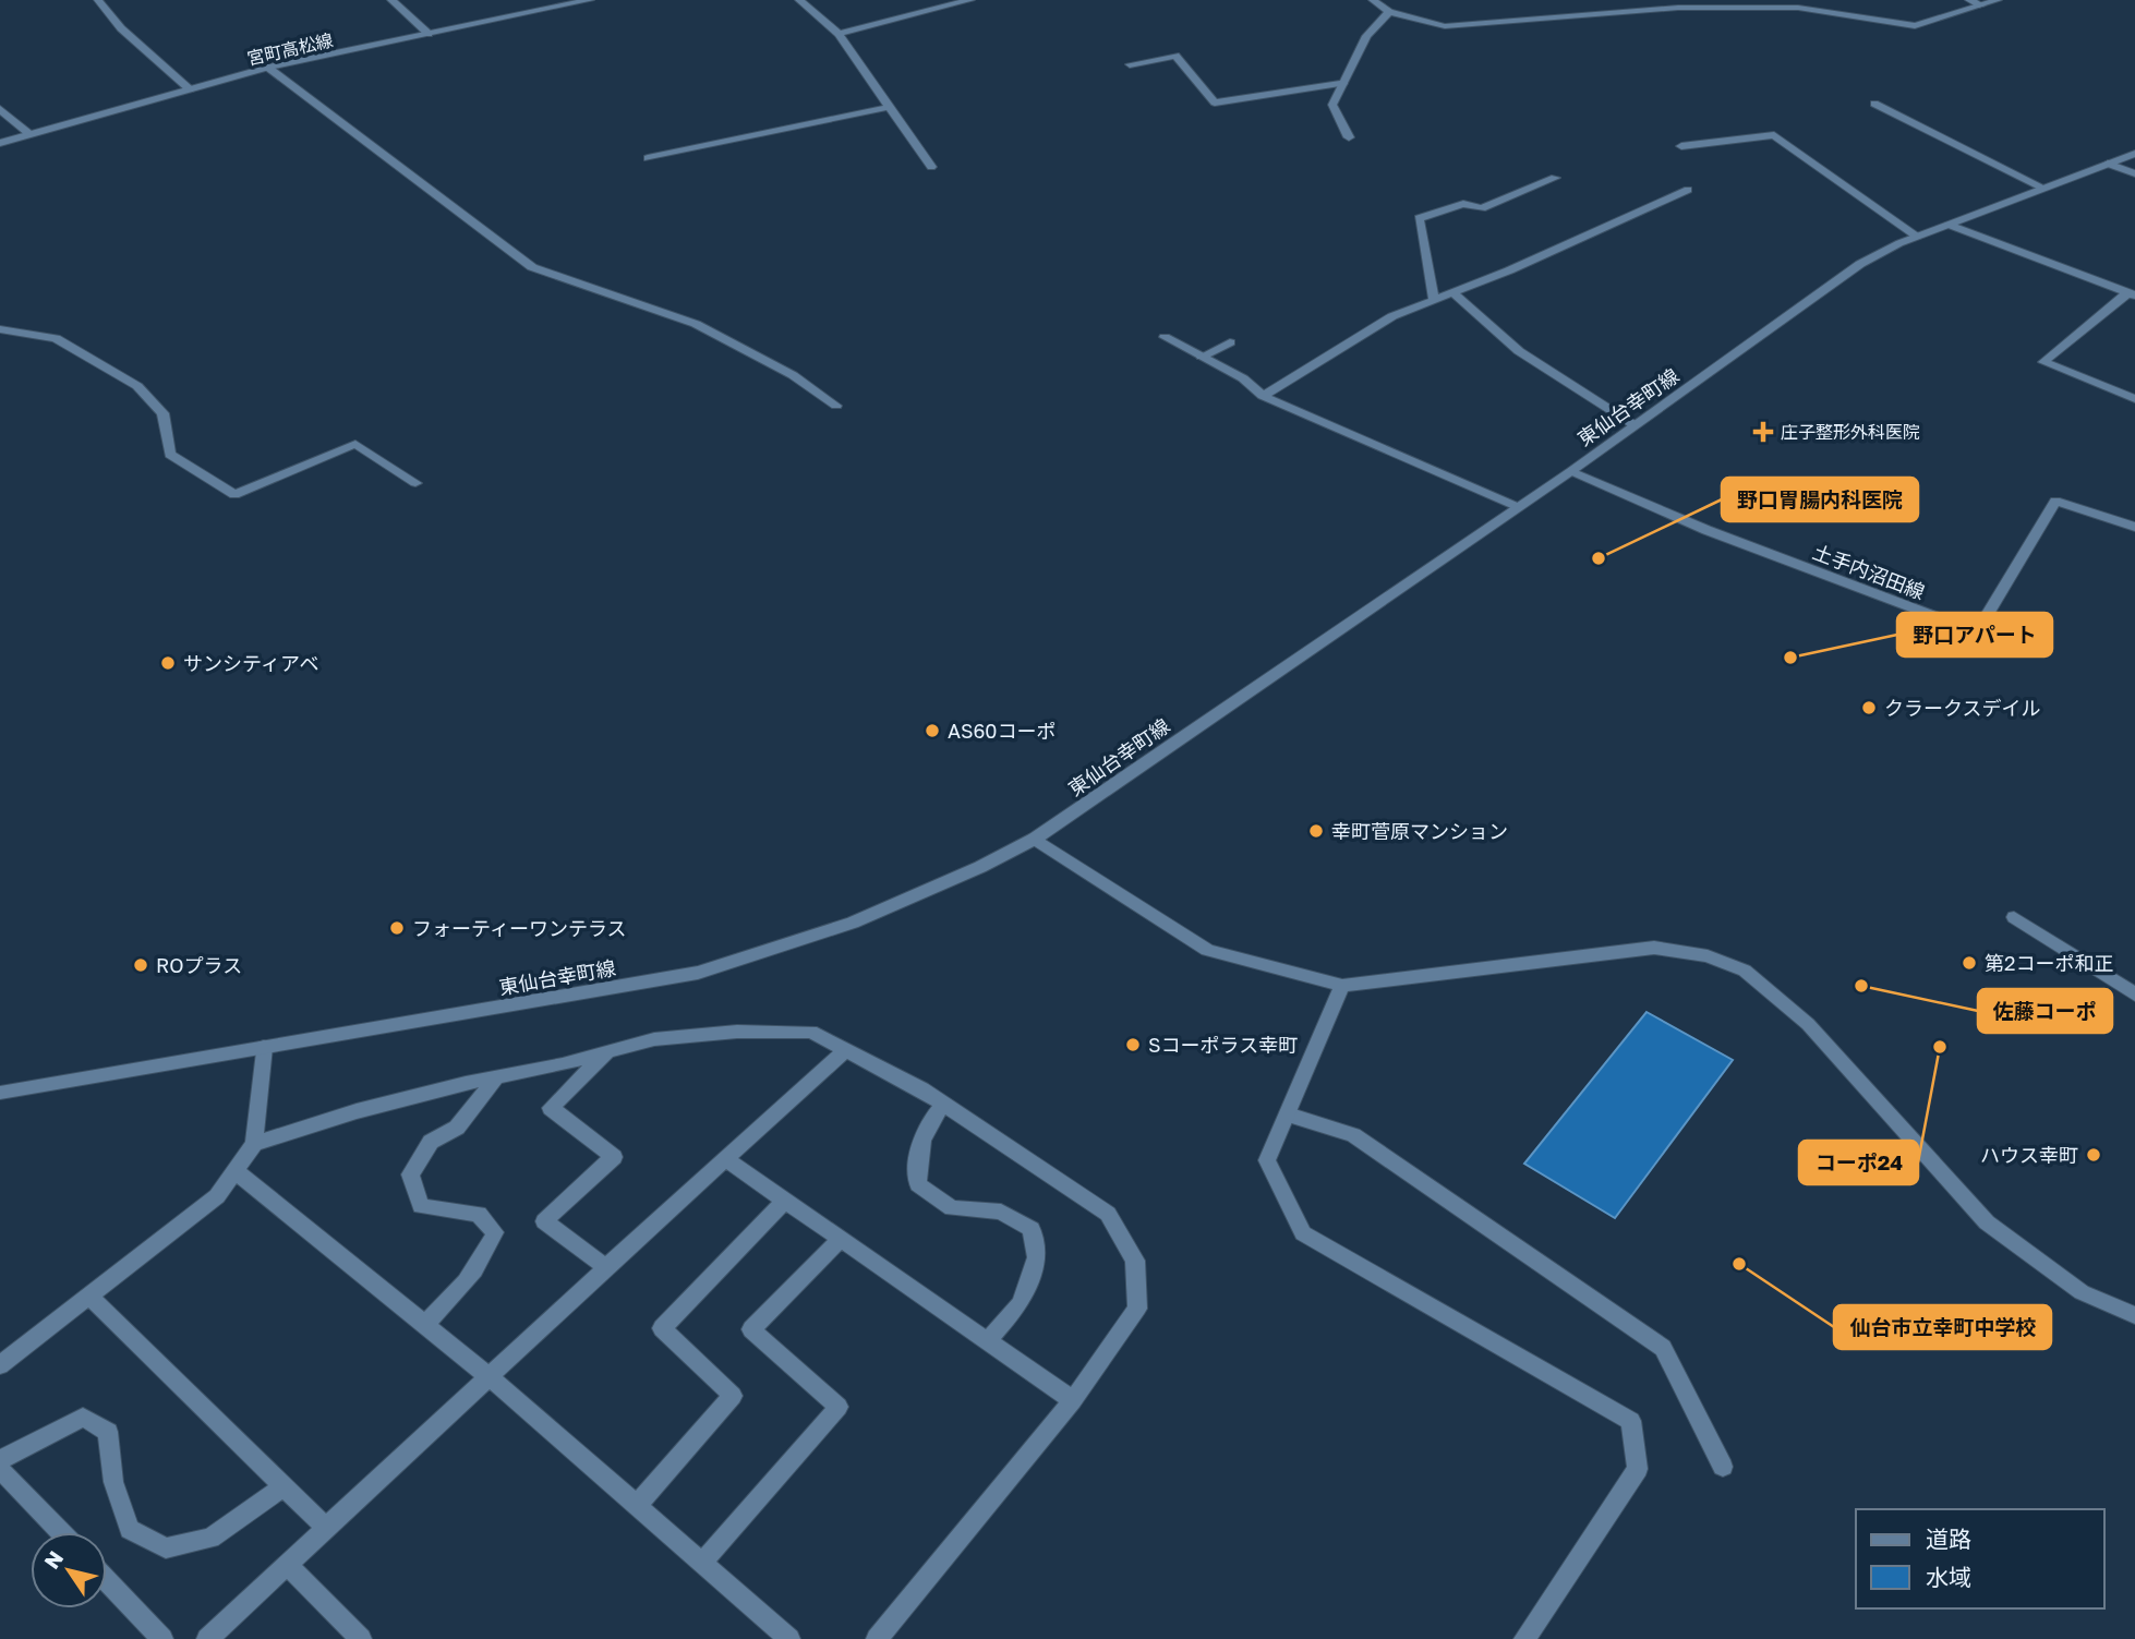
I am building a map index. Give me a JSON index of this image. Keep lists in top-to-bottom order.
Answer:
{
  "streets": {
    "street": ["宮町高松線", "東仙台幸町線", "土手内沼田線"]
  },
  "crossings": [
    ["東仙台幸町線", "土手内沼田線"]
  ],
  "places": {
    "health": ["庄子整形外科医院"],
    "other": [
      "野口胃腸内科医院",
      "野口アパート",
      "サンシティアベ",
      "クラークスデイル",
      "AS60コーポ",
      "幸町菅原マンション",
      "フォーティーワンテラス",
      "第2コーポ和正",
      "ROプラス",
      "佐藤コーポ",
      "Sコーポラス幸町",
      "コーポ24",
      "ハウス幸町",
      "仙台市立幸町中学校"
    ]
  },
  "legend": ["道路", "水域"],
  "north": "top left"
}
